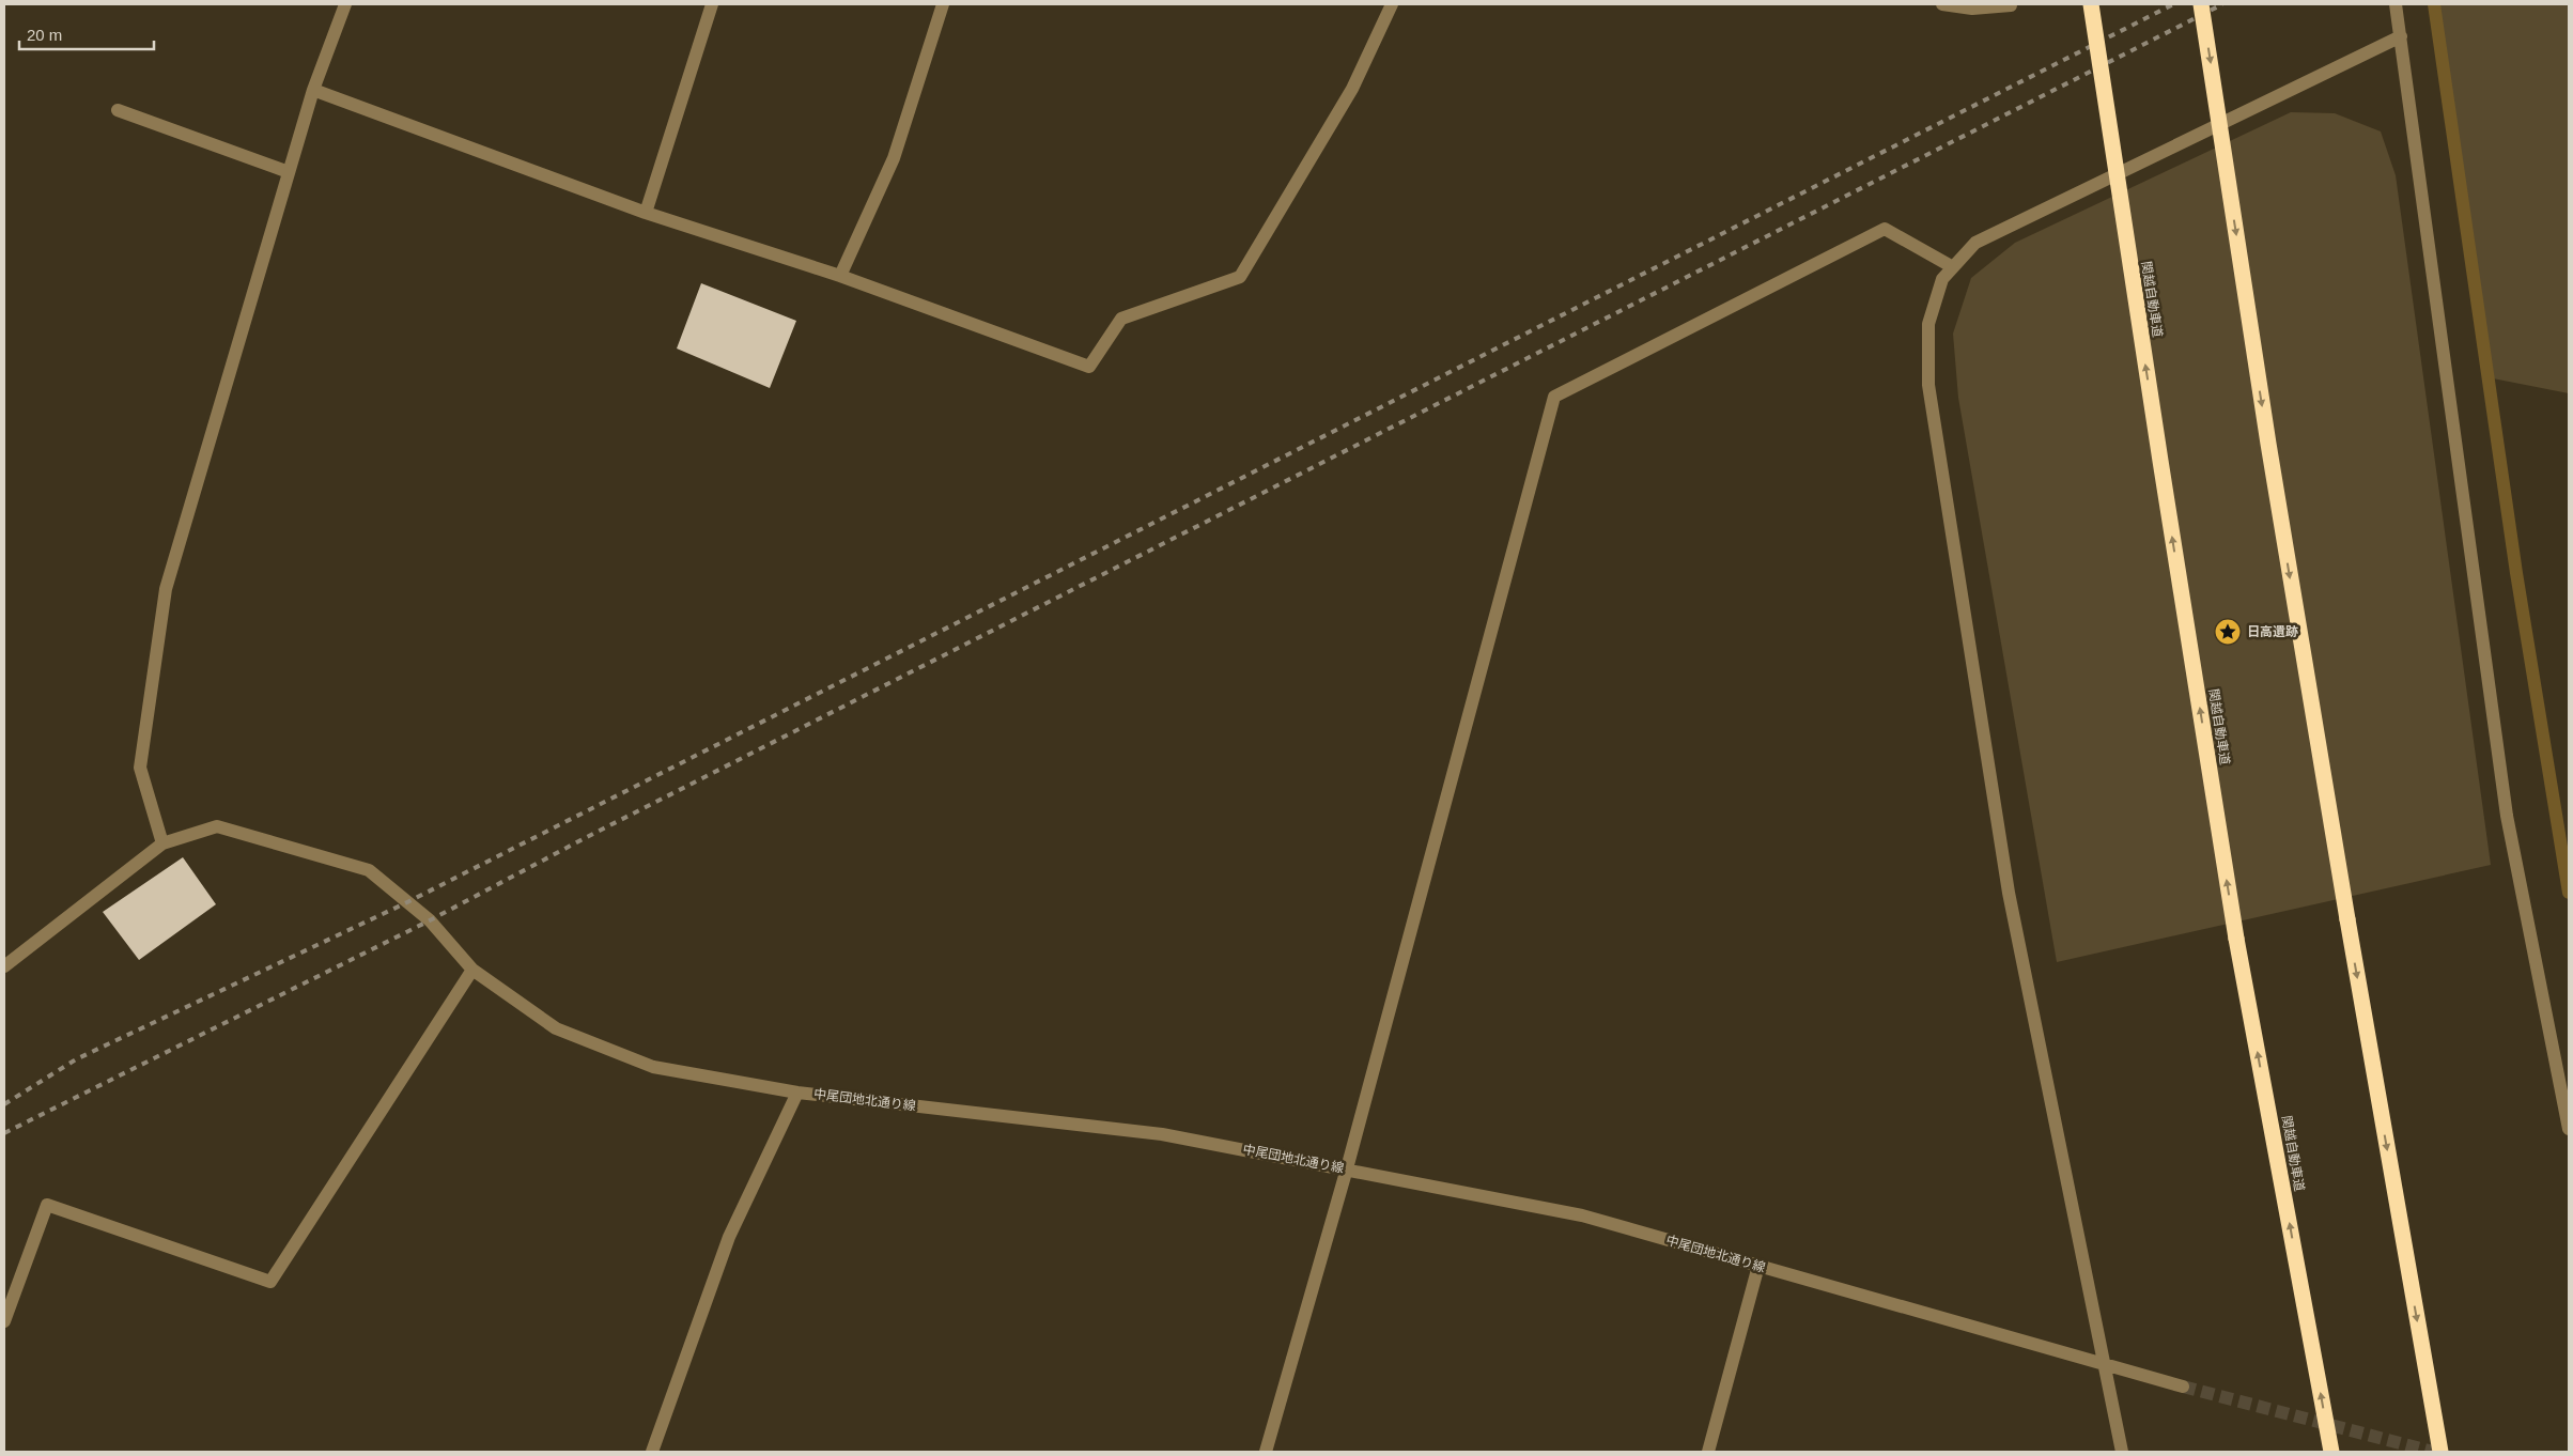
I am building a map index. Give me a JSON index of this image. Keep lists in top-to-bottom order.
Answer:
{
  "streets": {
    "highway": ["関越自動車道"],
    "street": ["中尾団地北通り線"]
  },
  "places": {
    "place": ["日高遺跡"]
  },
  "scale_bar": "20 m"
}
